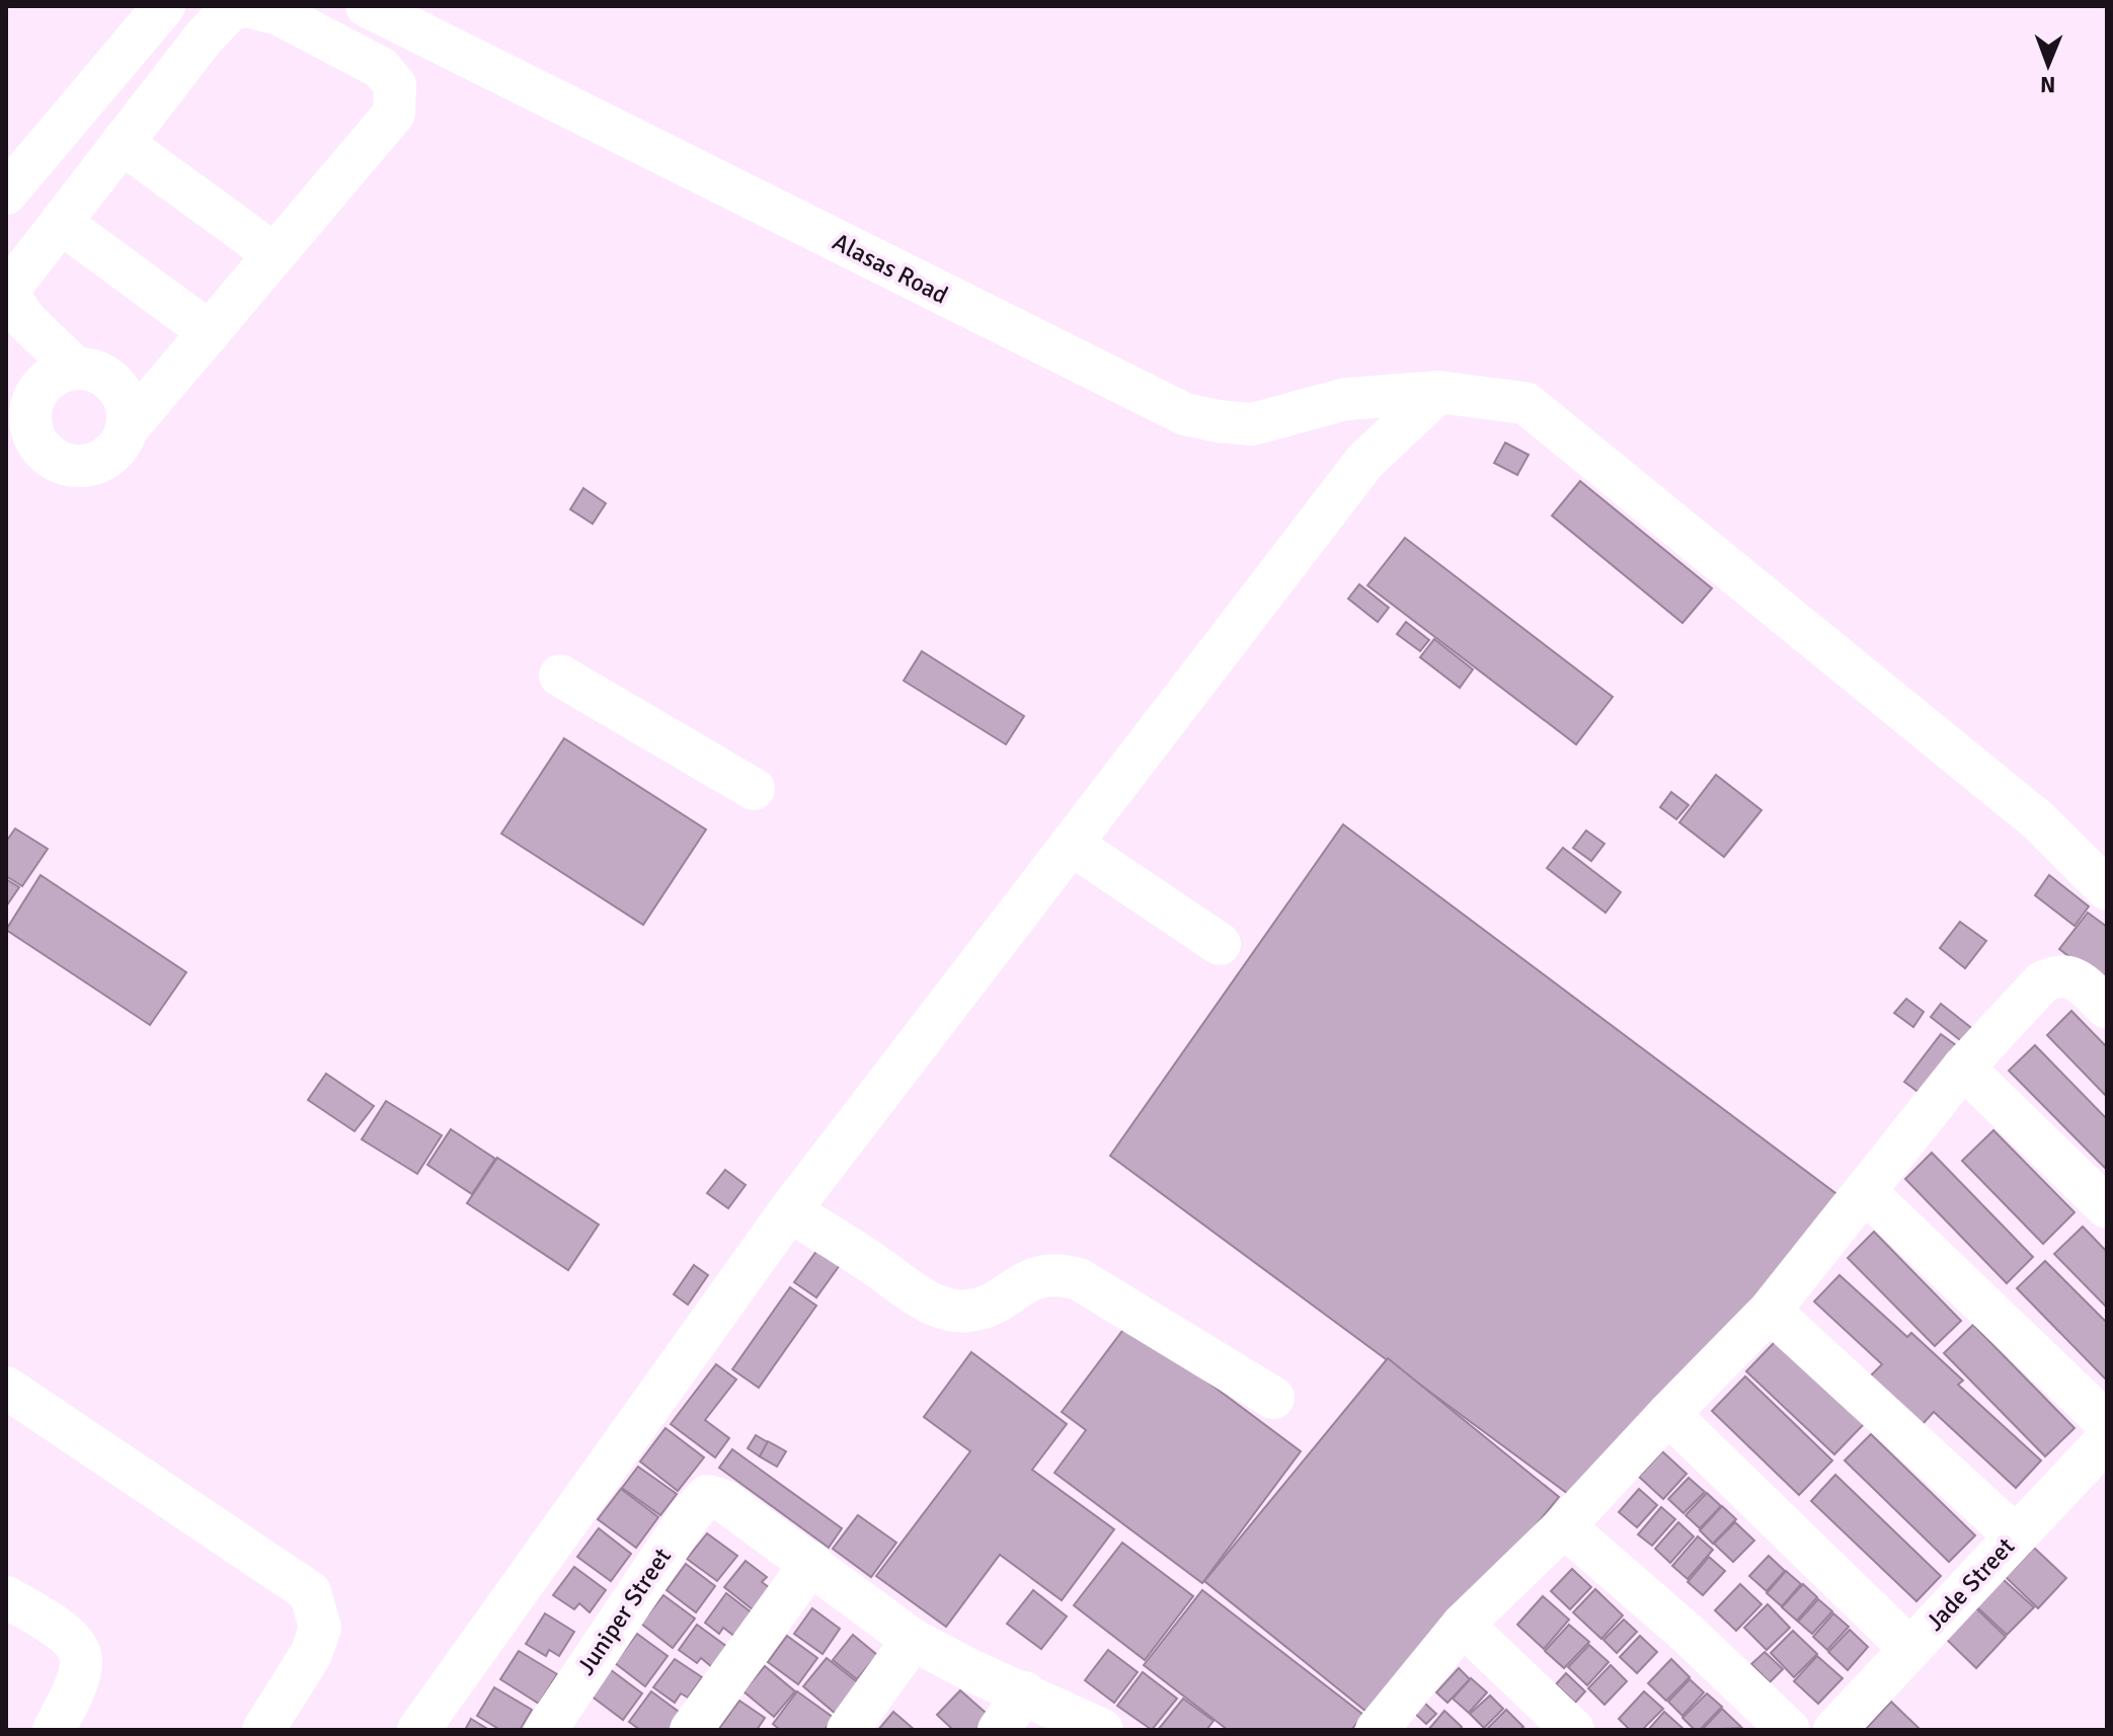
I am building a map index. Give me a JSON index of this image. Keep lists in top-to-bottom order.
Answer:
{
  "streets": {
    "street": ["Alasas Road", "Jade Street", "Juniper Street"]
  },
  "north": "bottom"
}
